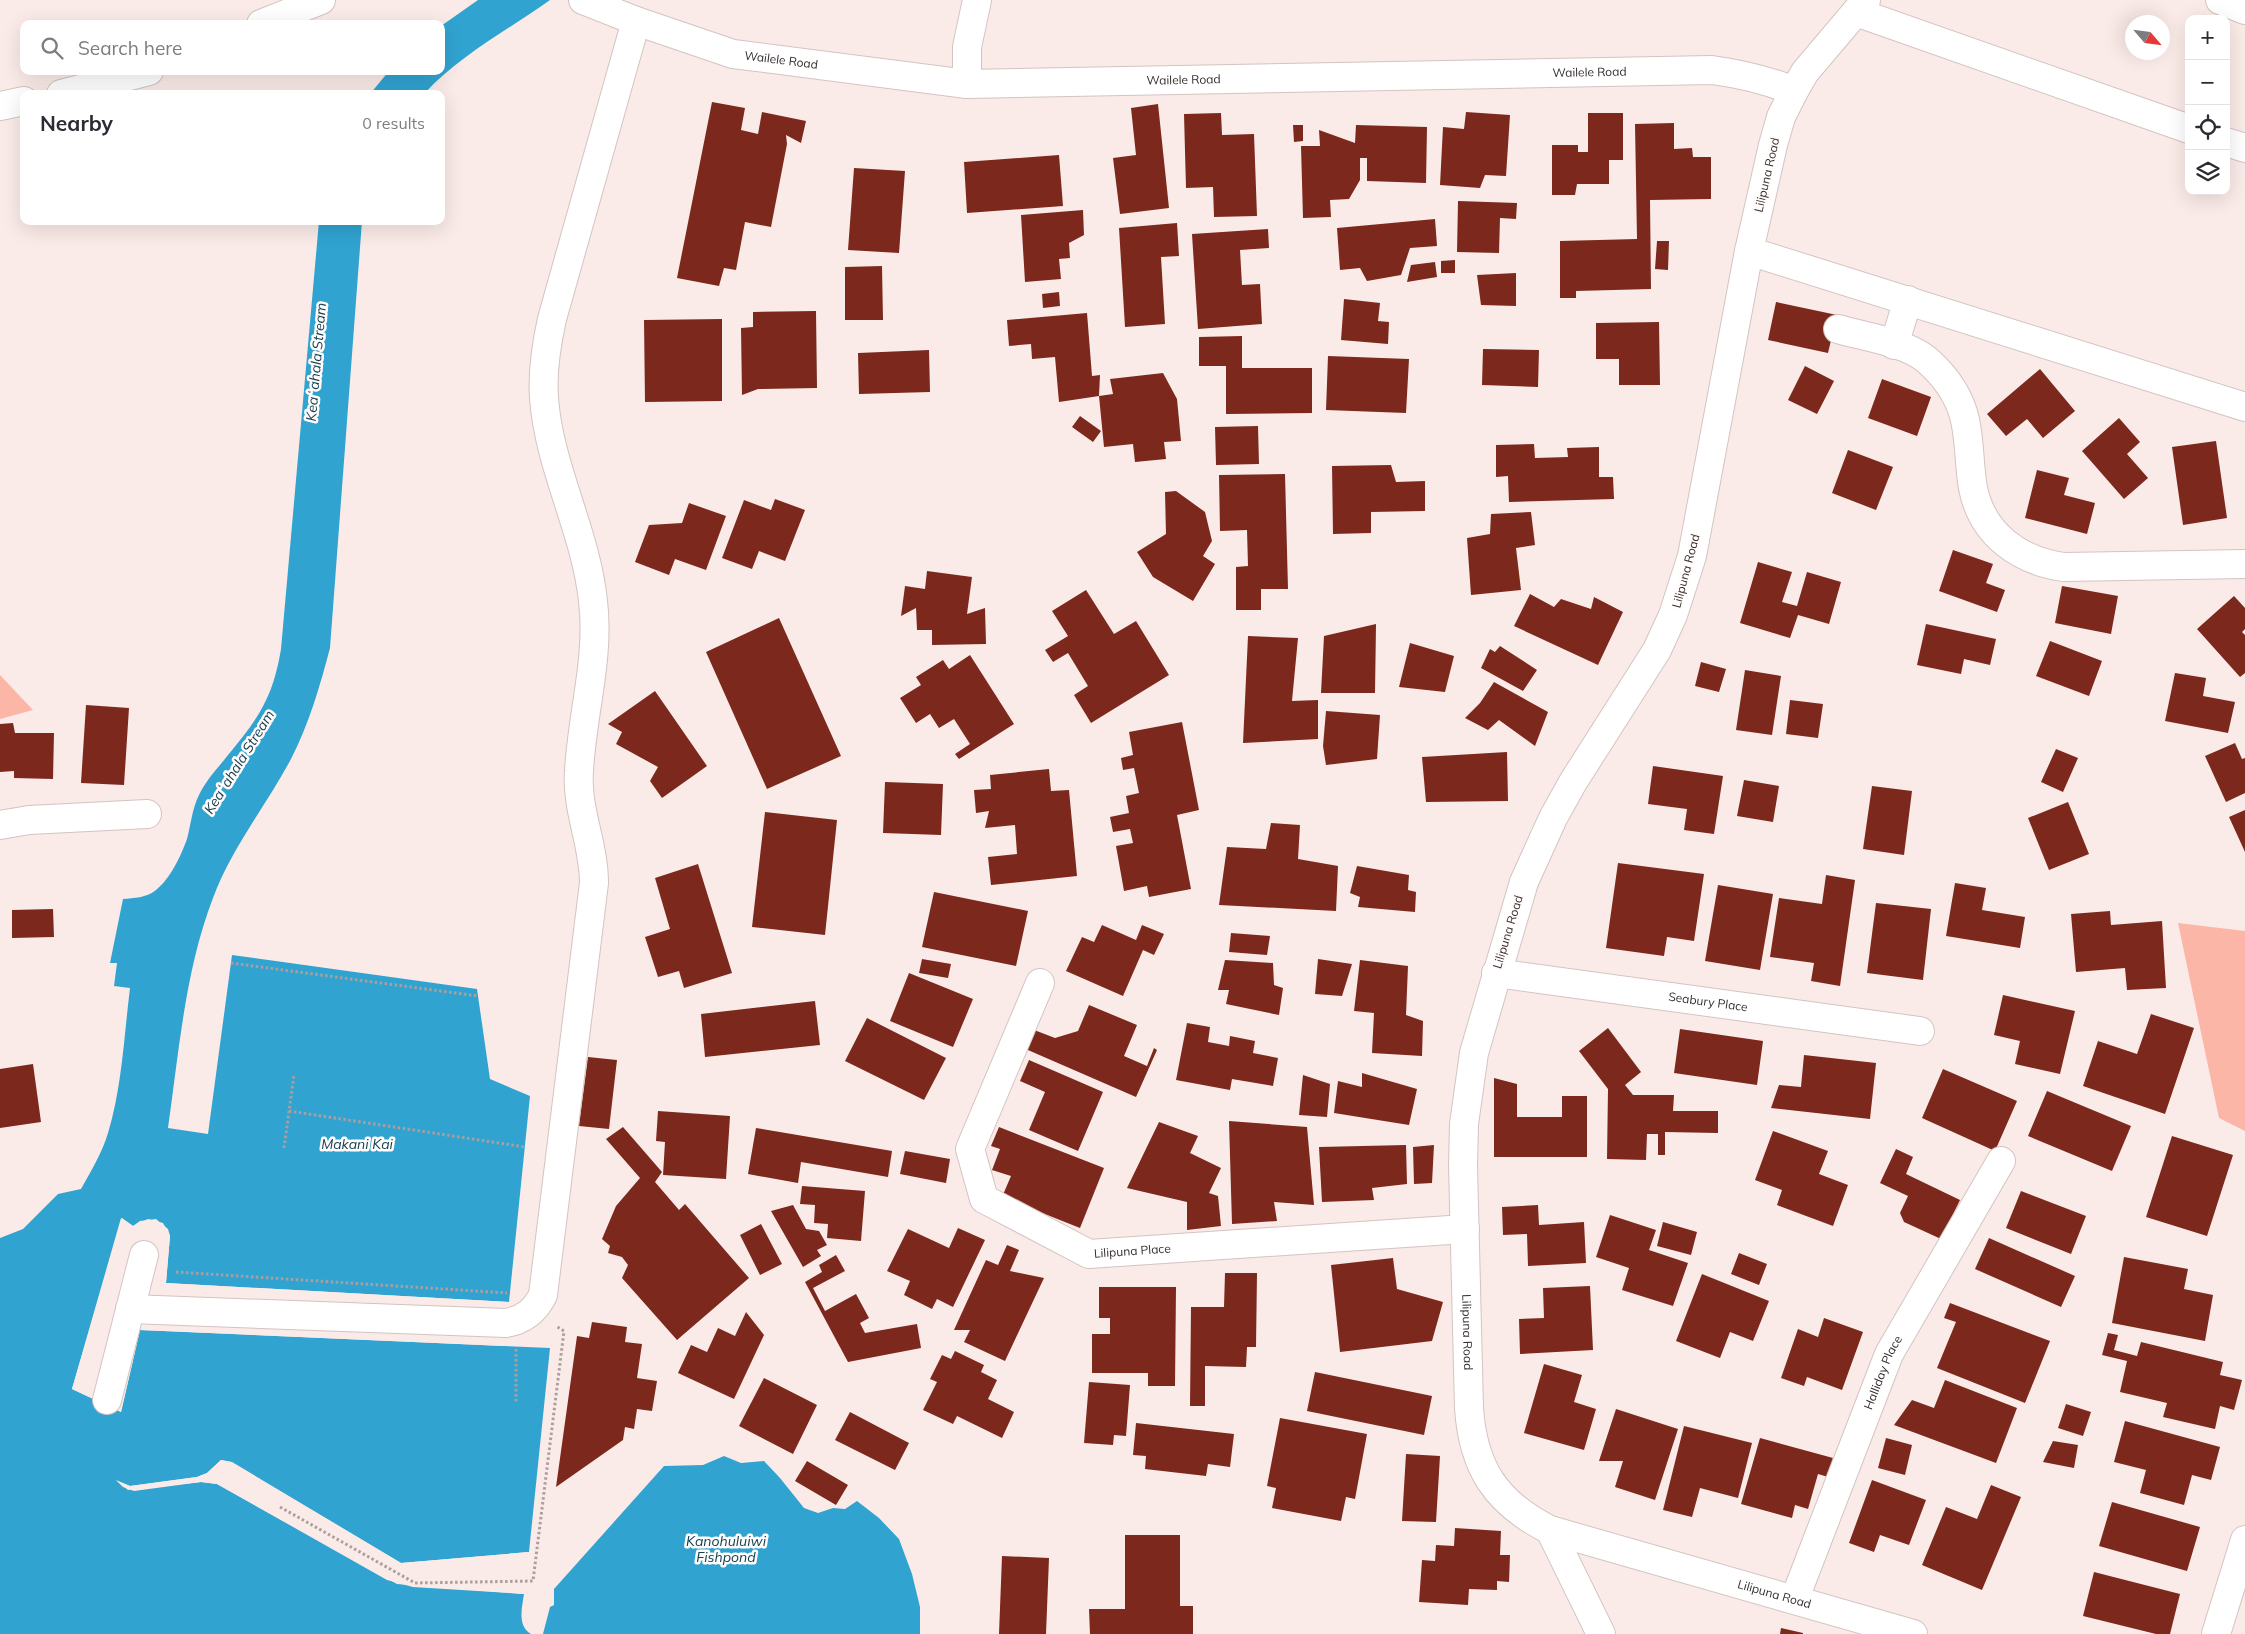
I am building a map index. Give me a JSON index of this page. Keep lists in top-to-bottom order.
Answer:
{
  "streets": {
    "street": [
      "Wailele Road",
      "Lilipuna Road",
      "Seabury Place",
      "Lilipuna Place",
      "Halliday Place"
    ]
  },
  "crossings": [
    ["Wailele Road", "Lilipuna Road"],
    ["Lilipuna Road", "Seabury Place"],
    ["Lilipuna Road", "Lilipuna Place"],
    ["Lilipuna Road", "Halliday Place"]
  ],
  "water": ["Keaʻahala Stream", "Makani Kai", "Kanohuluiwi Fishpond"],
  "north": "bottom right",
  "page": {
    "map_buttons": ["+", "−"],
    "search": "Search here",
    "heading": ["Nearby", "0 results"]
  }
}
